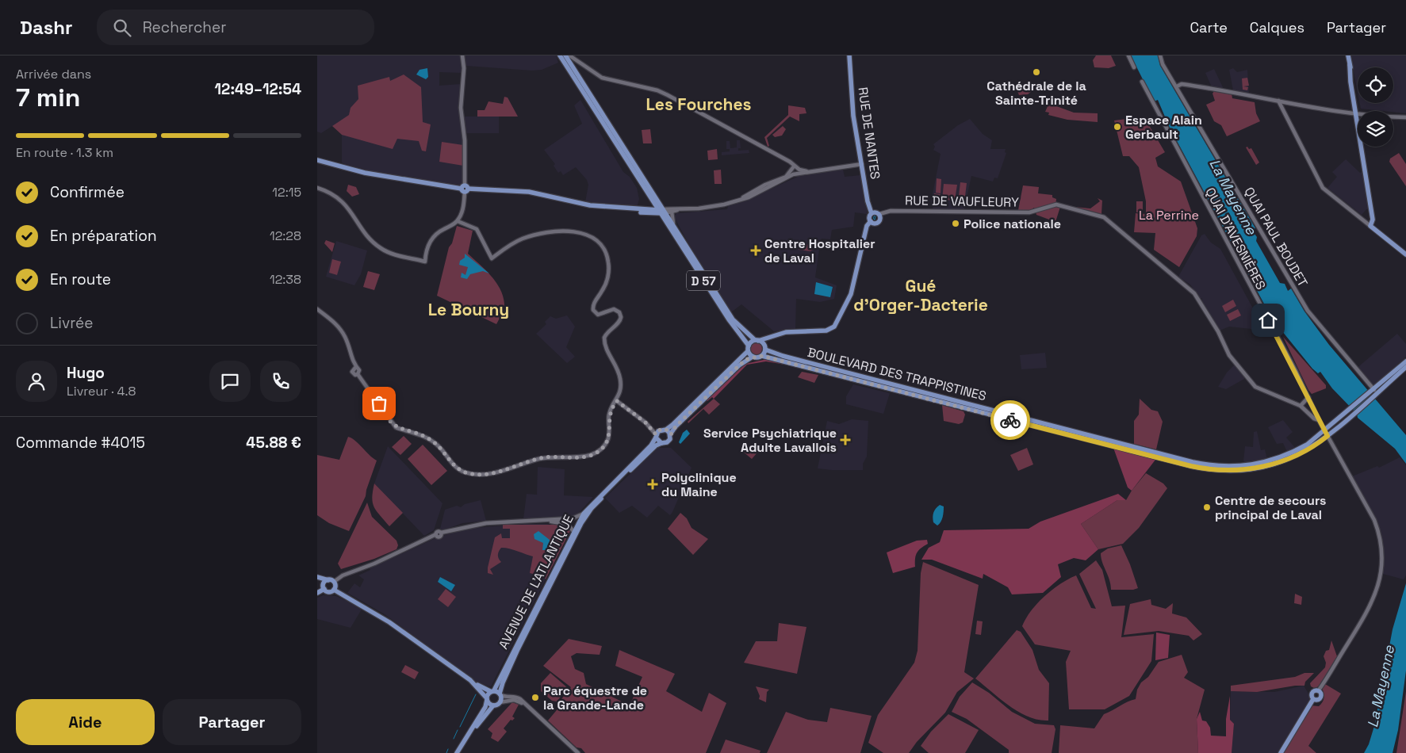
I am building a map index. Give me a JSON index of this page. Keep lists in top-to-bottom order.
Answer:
{
  "streets": {
    "main road": [
      "RUE DE NANTES",
      "D 57",
      "BOULEVARD DES TRAPPISTINES",
      "AVENUE DE L'ATLANTIQUE"
    ],
    "street": ["RUE DE VAUFLEURY", "QUAI PAUL BOUDET", "QUAI D'AVESNIÈRES"]
  },
  "crossings": [
    ["RUE DE NANTES", "RUE DE VAUFLEURY"],
    ["D 57", "BOULEVARD DES TRAPPISTINES"]
  ],
  "districts": ["Les Fourches", "Gué d'Orger-Dacterie", "Le Bourny"],
  "water": ["La Mayenne"],
  "parks": ["La Perrine"],
  "places": {
    "other": [
      "Cathédrale de la Sainte-Trinité",
      "Espace Alain Gerbault",
      "Police nationale",
      "Centre de secours principal de Laval",
      "Parc équestre de la Grande-Lande"
    ],
    "health": ["Centre Hospitalier de Laval", "Service Psychiatrique Adulte Lavallois", "Polyclinique du Maine"]
  },
  "page": {
    "header": "Dashr",
    "search": "Rechercher",
    "nav": ["Carte", "Calques", "Partager"],
    "heading": ["7 min", "Arrivée dans", "12:49–12:54"],
    "panel": [
      "Hugo",
      "Livreur · 4.8",
      "Commande #4015",
      "45.88 €"
    ],
    "bar": "En route · 1.3 km",
    "list": [
      ["Confirmée", "12:15"],
      ["En préparation", "12:28"],
      ["En route", "12:38"],
      "Livrée"
    ],
    "buttons": ["Aide", "Partager"]
  }
}
